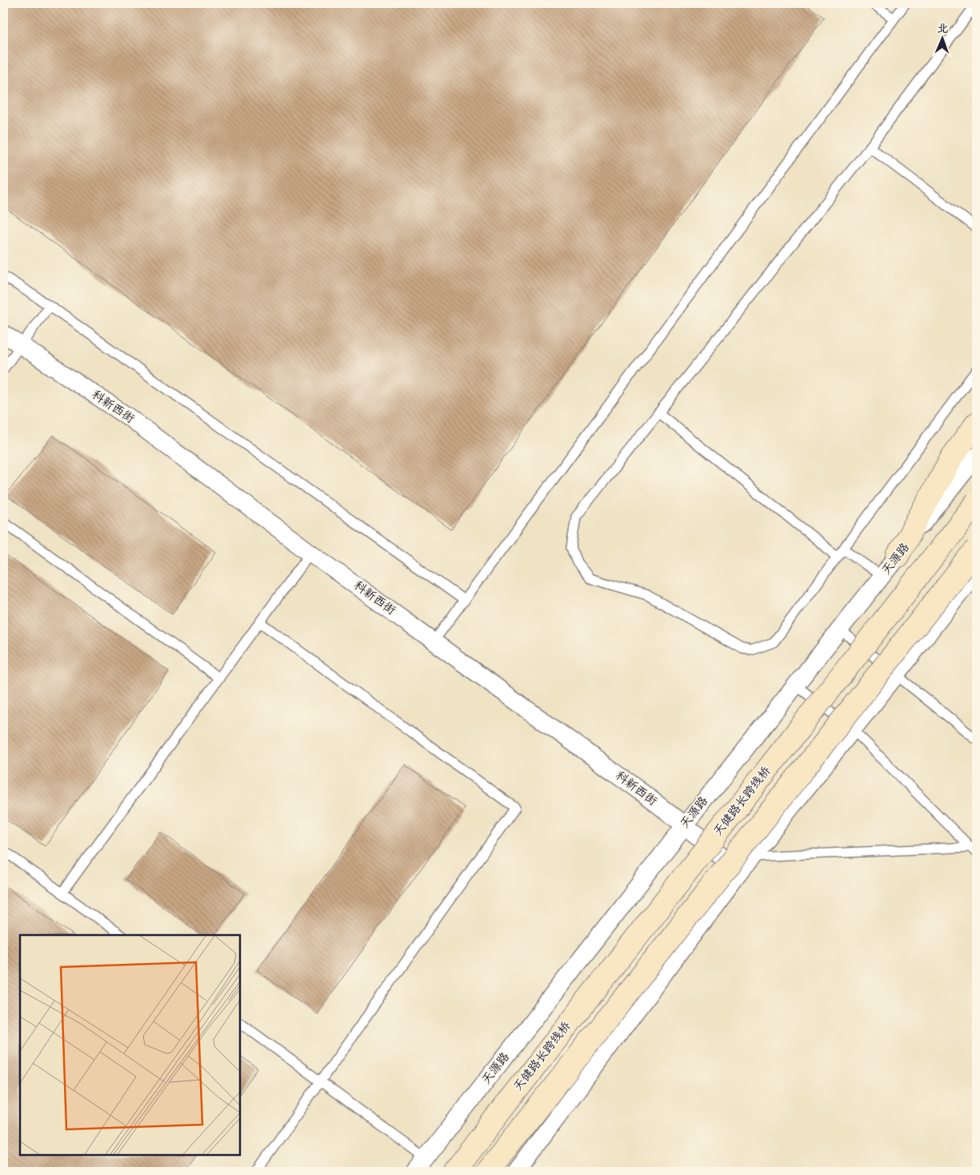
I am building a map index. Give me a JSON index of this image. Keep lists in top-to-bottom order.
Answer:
{
  "streets": {
    "main road": ["天健路长跨线桥"],
    "street": ["科新西街", "天源路"]
  },
  "crossings": [
    ["科新西街", "天源路"]
  ],
  "north": "top"
}
